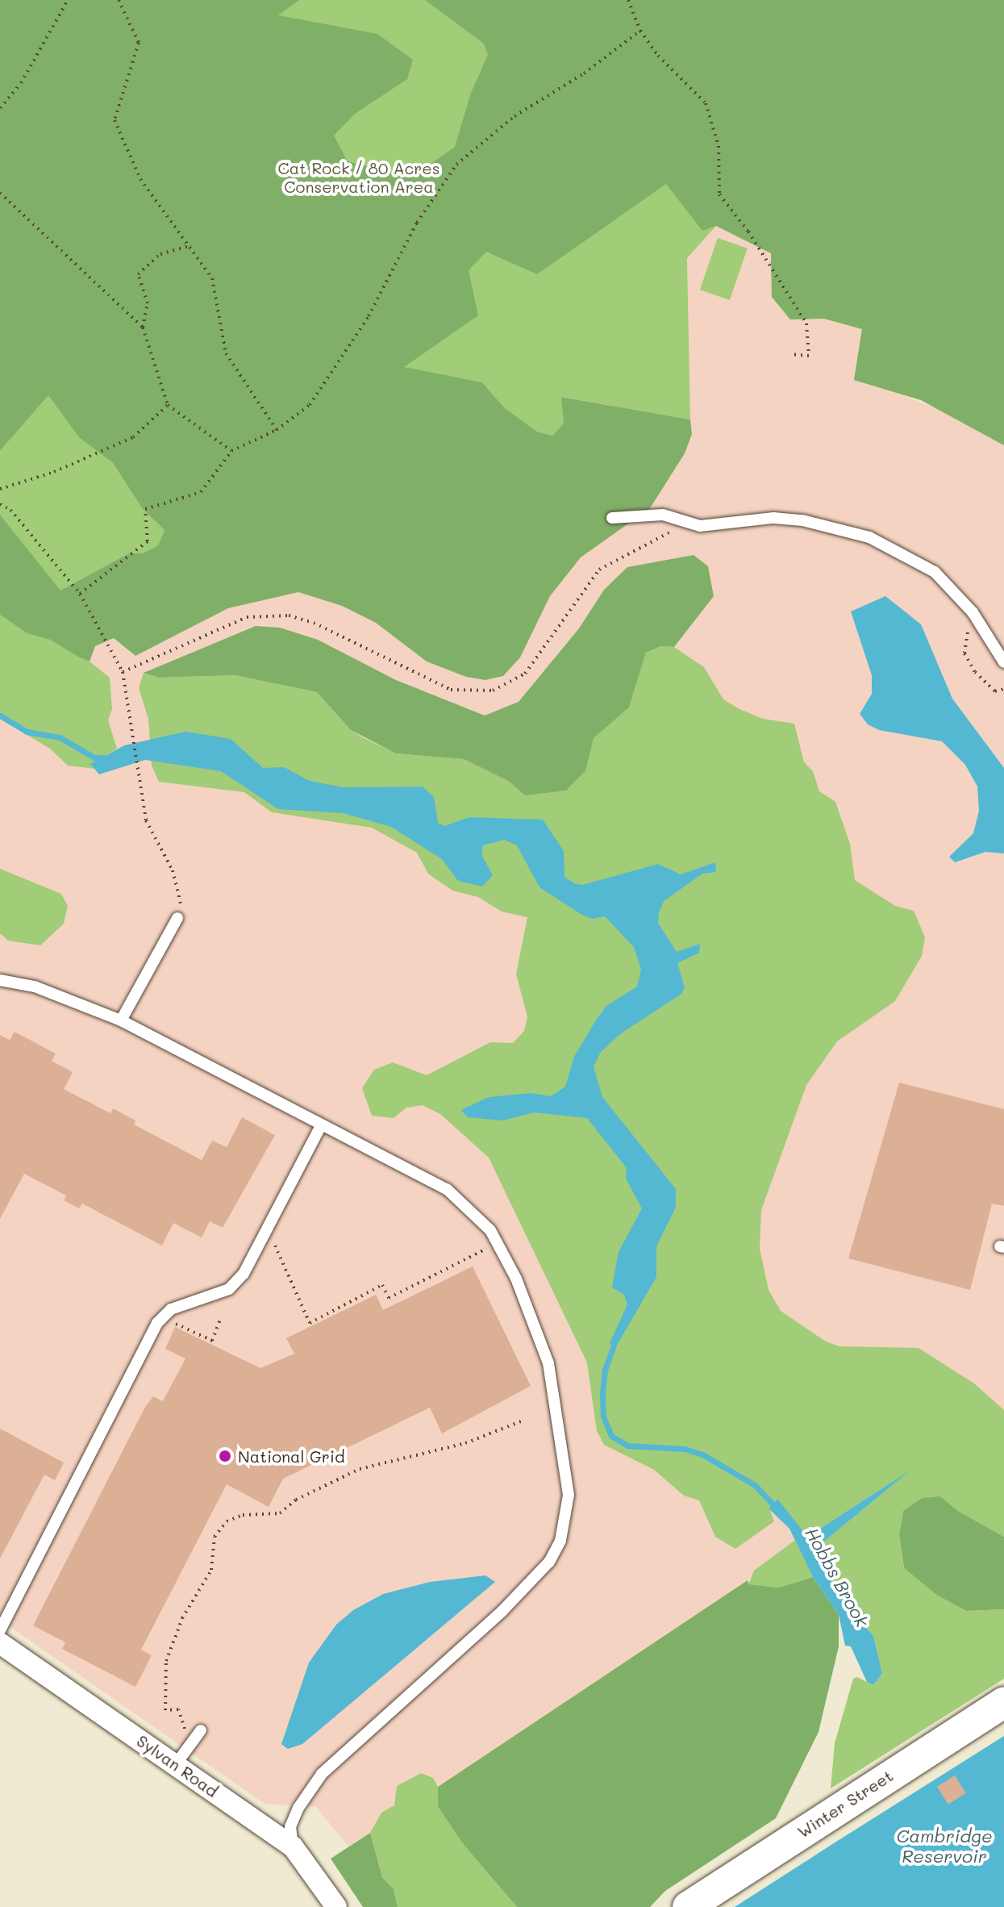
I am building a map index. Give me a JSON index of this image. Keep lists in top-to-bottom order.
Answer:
{
  "streets": {
    "street": ["Sylvan Road", "Winter Street"]
  },
  "water": ["Hobbs Brook", "Cambridge Reservoir"],
  "parks": ["Cat Rock / 80 Acres Conservation Area"],
  "places": ["National Grid"]
}
